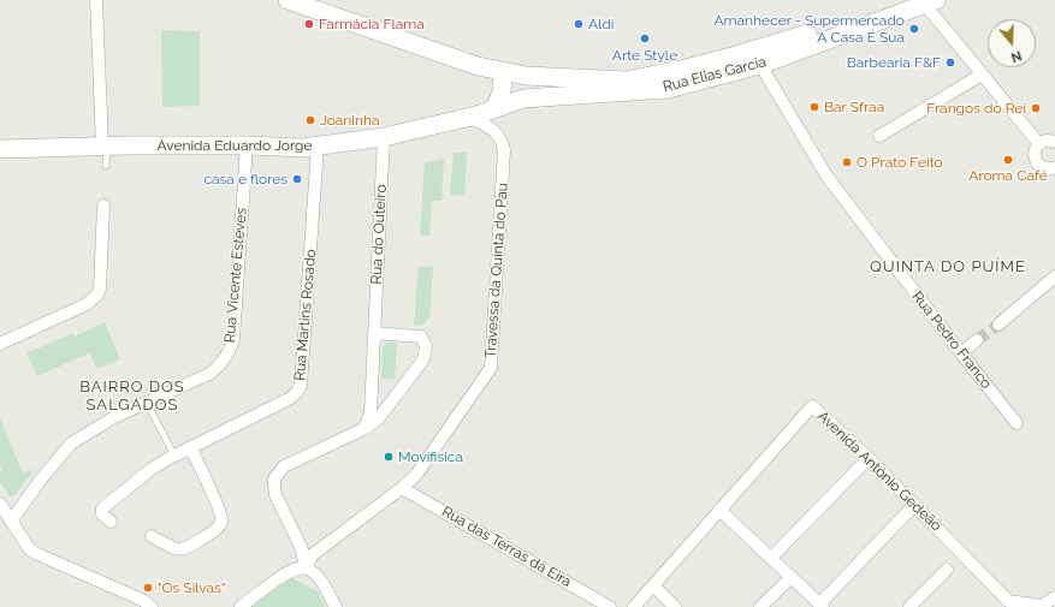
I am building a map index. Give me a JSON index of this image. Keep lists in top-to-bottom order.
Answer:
{
  "streets": {
    "main road": ["Rua Elias Garcia", "Avenida Eduardo Jorge"],
    "street": [
      "Rua do Outeiro",
      "Travessa da Quinta do Pau",
      "Rua Vicente Esteves",
      "Rua Martins Rosado",
      "Rua Pedro Franco",
      "Avenida António Gedeão",
      "Rua das Terras da Eira"
    ]
  },
  "crossings": [
    ["Rua Elias Garcia", "Avenida Eduardo Jorge"],
    ["Rua Elias Garcia", "Rua Pedro Franco"],
    ["Avenida Eduardo Jorge", "Rua do Outeiro"],
    ["Avenida Eduardo Jorge", "Travessa da Quinta do Pau"],
    ["Avenida Eduardo Jorge", "Rua Vicente Esteves"],
    ["Avenida Eduardo Jorge", "Rua Martins Rosado"],
    ["Travessa da Quinta do Pau", "Rua das Terras da Eira"]
  ],
  "districts": ["QUINTA DO PUÍME", "BAIRRO DOS SALGADOS"],
  "places": [
    "Farmácia Flama",
    "Aldi",
    "Amanhecer - Supermercado A Casa É Sua",
    "Arte Style",
    "Barbearia F&F",
    "Bar Sfraa",
    "Frangos do Rei",
    "Joaninha",
    "Aroma Café",
    "O Prato Feito",
    "casa e flores",
    "Movifisica",
    "\"Os Silvas\""
  ],
  "north": "bottom"
}
